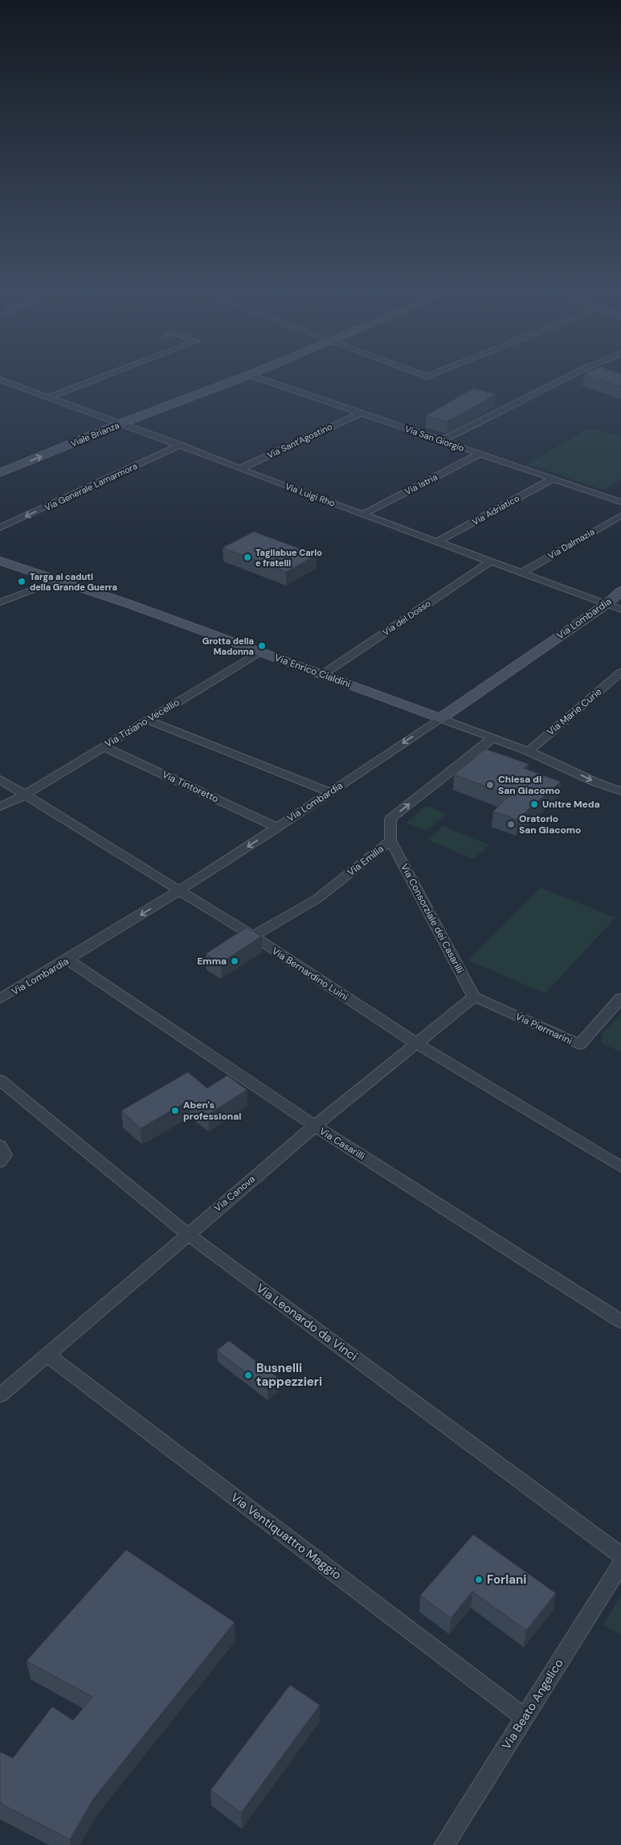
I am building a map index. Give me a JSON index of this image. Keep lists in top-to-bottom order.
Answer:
{
  "streets": {
    "street": [
      "Viale Brianza",
      "Via San Giorgio",
      "Via Sant'Agostino",
      "Via Istria",
      "Via Generale Lamarmora",
      "Via Luigi Rho",
      "Via Adriatico",
      "Via Dalmazia",
      "Via del Dosso",
      "Via Lombardia",
      "Via Enrico Cialdini",
      "Via Marie Curie",
      "Via Tiziano Vecellio",
      "Via Tintoretto",
      "Via Emilia",
      "Via Consorziale dei Casarilli",
      "Via Bernardino Luini",
      "Via Piermarini",
      "Via Casarilli",
      "Via Canova",
      "Via Leonardo da Vinci",
      "Via Ventiquattro Maggio",
      "Via Beato Angelico"
    ]
  },
  "crossings": [
    ["Viale Brianza", "Via San Giorgio"],
    ["Viale Brianza", "Via Luigi Rho"],
    ["Via San Giorgio", "Via Sant'Agostino"],
    ["Via San Giorgio", "Via Istria"],
    ["Via San Giorgio", "Via Adriatico"],
    ["Via Sant'Agostino", "Via Luigi Rho"],
    ["Via Istria", "Via Luigi Rho"],
    ["Via Generale Lamarmora", "Via Luigi Rho"],
    ["Via Luigi Rho", "Via Adriatico"],
    ["Via Luigi Rho", "Via Dalmazia"],
    ["Via Luigi Rho", "Via del Dosso"],
    ["Via Luigi Rho", "Via Lombardia"],
    ["Via del Dosso", "Via Enrico Cialdini"],
    ["Via Lombardia", "Via Enrico Cialdini"],
    ["Via Lombardia", "Via Tintoretto"],
    ["Via Lombardia", "Via Bernardino Luini"],
    ["Via Lombardia", "Via Casarilli"],
    ["Via Enrico Cialdini", "Via Marie Curie"],
    ["Via Enrico Cialdini", "Via Tiziano Vecellio"],
    ["Via Enrico Cialdini", "Via Emilia"],
    ["Via Tiziano Vecellio", "Via Tintoretto"],
    ["Via Tiziano Vecellio", "Via Bernardino Luini"],
    ["Via Emilia", "Via Consorziale dei Casarilli"],
    ["Via Emilia", "Via Bernardino Luini"],
    ["Via Consorziale dei Casarilli", "Via Piermarini"],
    ["Via Consorziale dei Casarilli", "Via Canova"],
    ["Via Bernardino Luini", "Via Canova"],
    ["Via Piermarini", "Via Canova"],
    ["Via Casarilli", "Via Canova"],
    ["Via Canova", "Via Leonardo da Vinci"],
    ["Via Canova", "Via Ventiquattro Maggio"],
    ["Via Ventiquattro Maggio", "Via Beato Angelico"]
  ],
  "one_way": ["Via Lombardia", "Via Emilia"],
  "places": [
    "Tagliabue Carlo e fratelli",
    "Targa ai caduti della Grande Guerra",
    "Grotta della Madonna",
    "Chiesa di San Giacomo",
    "Unitre Meda",
    "Oratorio San Giacomo",
    "Emma",
    "Aben's professional",
    "Busnelli tappezzieri",
    "Forlani"
  ]
}
